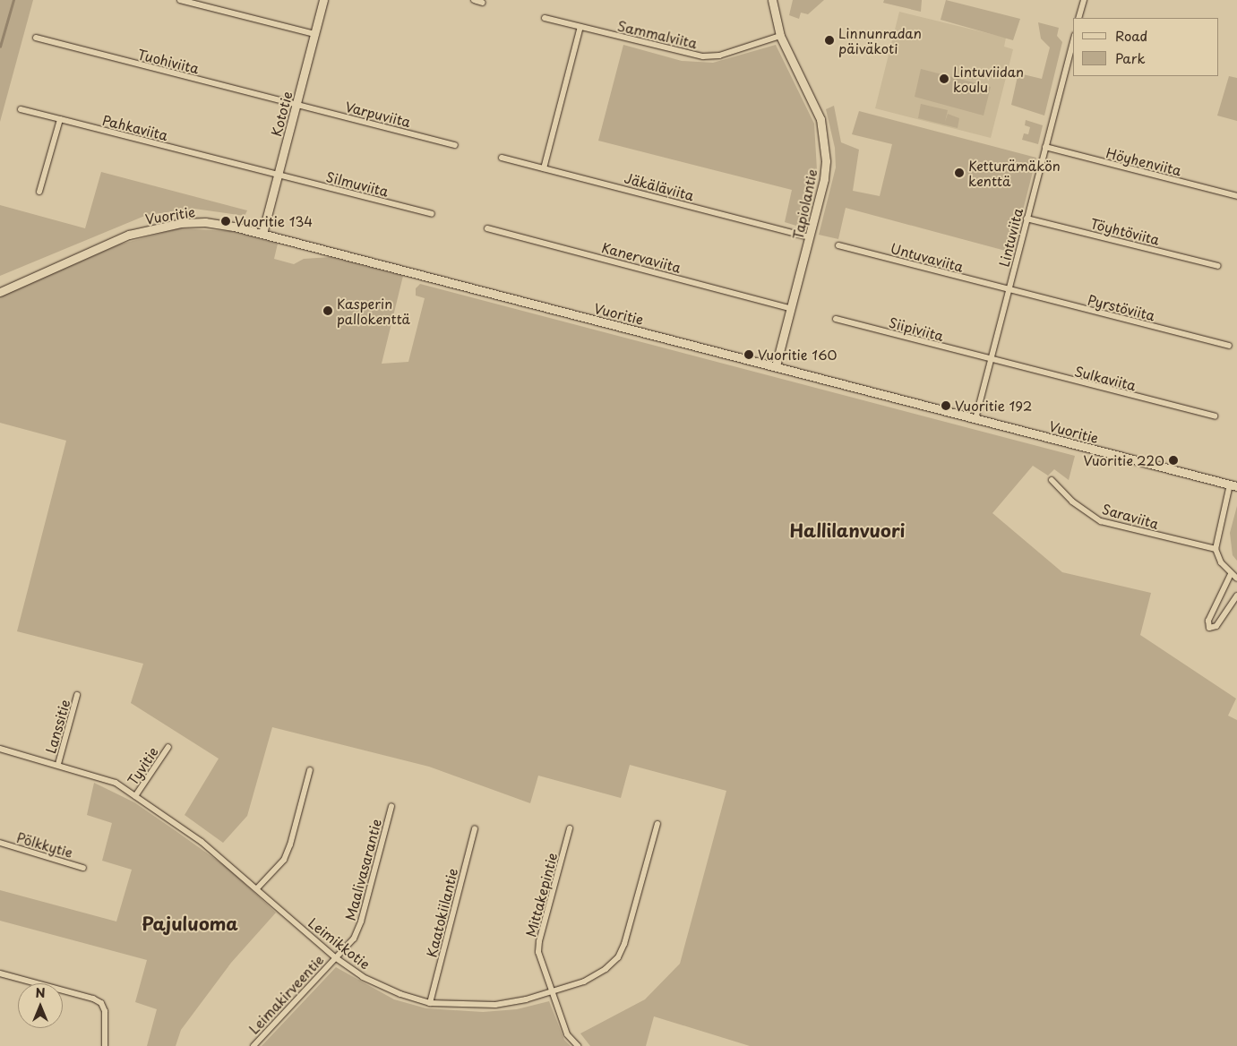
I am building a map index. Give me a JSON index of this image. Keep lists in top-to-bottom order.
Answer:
{
  "streets": {
    "street": [
      "Sammalviita",
      "Tuohiviita",
      "Kototie",
      "Varpuviita",
      "Pahkaviita",
      "Höyhenviita",
      "Silmuviita",
      "Jäkäläviita",
      "Tapiolantie",
      "Vuoritie",
      "Töyhtöviita",
      "Lintuviita",
      "Kanervaviita",
      "Untuvaviita",
      "Pyrstöviita",
      "Siipiviita",
      "Sulkaviita",
      "Saraviita",
      "Lanssitie",
      "Tyvitie",
      "Pölkkytie",
      "Maalivasarantie",
      "Mittakepintie",
      "Kaatokiilantie",
      "Leimikkotie",
      "Leimakirveentie"
    ]
  },
  "crossings": [
    ["Sammalviita", "Tapiolantie"],
    ["Tuohiviita", "Kototie"],
    ["Tuohiviita", "Varpuviita"],
    ["Kototie", "Varpuviita"],
    ["Kototie", "Pahkaviita"],
    ["Kototie", "Silmuviita"],
    ["Kototie", "Vuoritie"],
    ["Pahkaviita", "Silmuviita"],
    ["Höyhenviita", "Lintuviita"],
    ["Jäkäläviita", "Tapiolantie"],
    ["Tapiolantie", "Vuoritie"],
    ["Tapiolantie", "Kanervaviita"],
    ["Vuoritie", "Lintuviita"],
    ["Töyhtöviita", "Lintuviita"],
    ["Lintuviita", "Untuvaviita"],
    ["Lintuviita", "Pyrstöviita"],
    ["Lintuviita", "Siipiviita"],
    ["Lintuviita", "Sulkaviita"],
    ["Untuvaviita", "Pyrstöviita"],
    ["Siipiviita", "Sulkaviita"],
    ["Lanssitie", "Leimikkotie"],
    ["Tyvitie", "Leimikkotie"],
    ["Maalivasarantie", "Leimikkotie"],
    ["Maalivasarantie", "Leimakirveentie"],
    ["Mittakepintie", "Leimikkotie"],
    ["Kaatokiilantie", "Leimikkotie"],
    ["Leimikkotie", "Leimakirveentie"]
  ],
  "districts": ["Hallilanvuori", "Pajuluoma"],
  "places": [
    "Linnunradan päiväkoti",
    "Lintuviidan koulu",
    "Ketturämäkön kenttä",
    "Vuoritie 134",
    "Kasperin pallokenttä",
    "Vuoritie 160",
    "Vuoritie 192",
    "Vuoritie 220"
  ],
  "legend": ["Road", "Park"],
  "north": "top"
}
